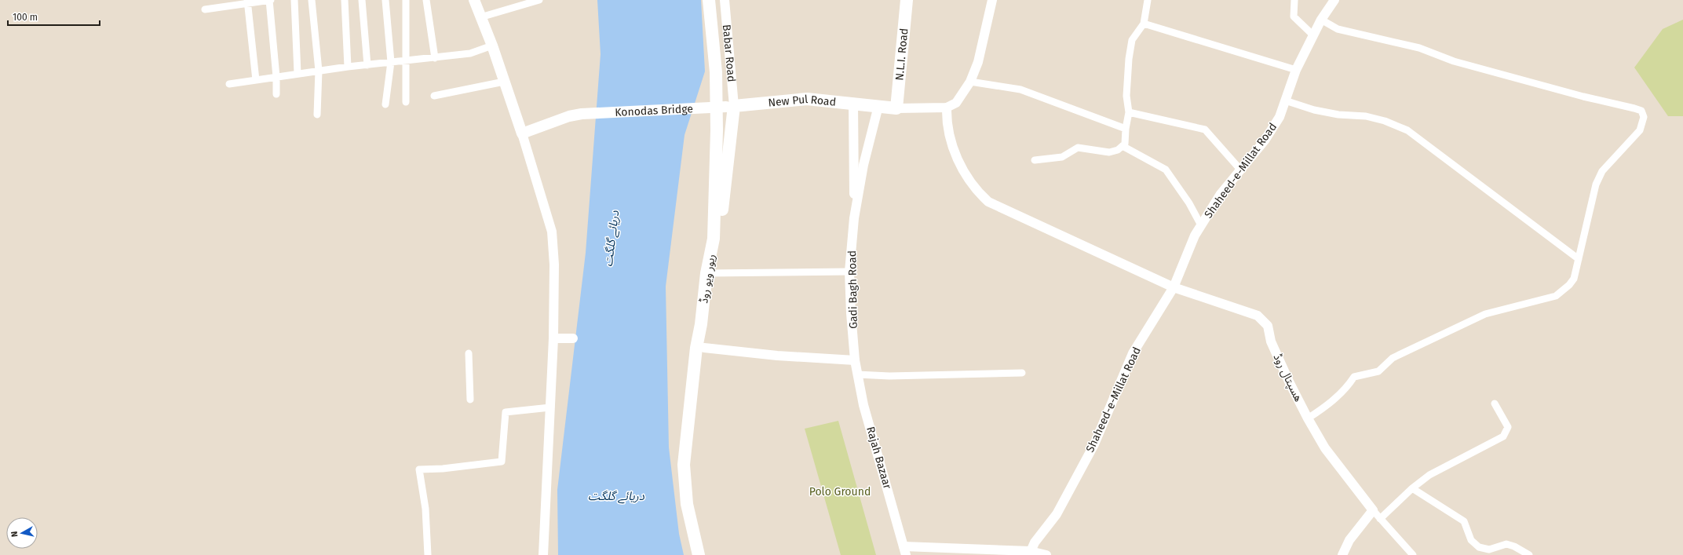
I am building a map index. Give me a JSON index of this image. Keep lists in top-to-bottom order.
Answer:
{
  "streets": {
    "highway": ["N.L.I. Road", "New Pul Road", "ریور ویو روڈ"],
    "main road": [
      "Babar Road",
      "Konodas Bridge",
      "Shaheed-e-Millat Road",
      "Gadi Bagh Road",
      "ھسپتال روڈ",
      "Rajah Bazaar"
    ]
  },
  "crossings": [
    ["Babar Road", "New Pul Road"],
    ["Babar Road", "Konodas Bridge"],
    ["New Pul Road", "Konodas Bridge"],
    ["New Pul Road", "Gadi Bagh Road"],
    ["Shaheed-e-Millat Road", "ھسپتال روڈ"],
    ["Gadi Bagh Road", "Rajah Bazaar"]
  ],
  "water": ["دریائے گلگت"],
  "parks": ["Polo Ground"],
  "scale_bar": "100 m",
  "north": "left"
}
